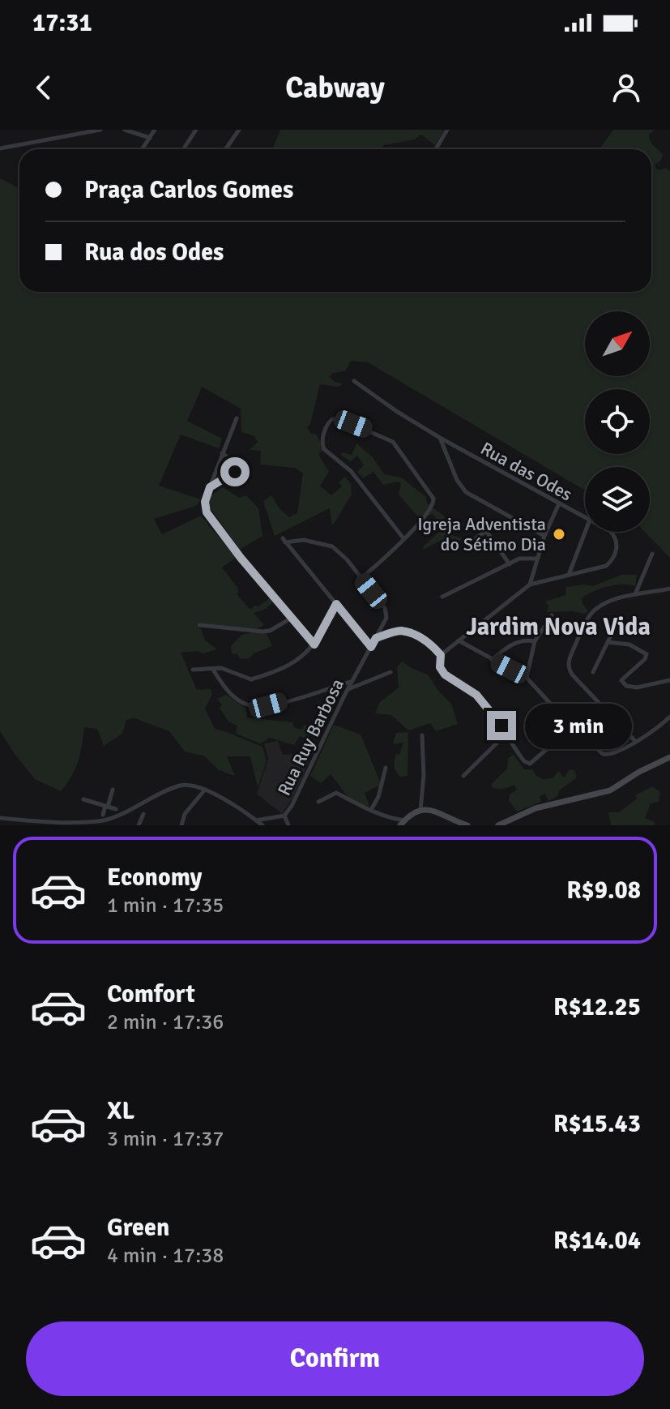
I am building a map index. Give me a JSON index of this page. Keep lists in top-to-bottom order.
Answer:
{
  "streets": {
    "street": ["Rua das Odes", "Rua Ruy Barbosa"]
  },
  "districts": ["Jardim Nova Vida"],
  "places": ["Igreja Adventista do Sétimo Dia"],
  "north": "top right",
  "page": {
    "status": "17:31",
    "header": "Cabway",
    "banner": ["Praça Carlos Gomes", "Rua dos Odes"],
    "bubble": "3 min",
    "list": [
      {
        "name": "Economy",
        "note": "1 min · 17:35",
        "value": "R$9.08"
      },
      {
        "name": "Comfort",
        "note": "2 min · 17:36",
        "value": "R$12.25"
      },
      {
        "name": "XL",
        "note": "3 min · 17:37",
        "value": "R$15.43"
      },
      {
        "name": "Green",
        "note": "4 min · 17:38",
        "value": "R$14.04"
      }
    ],
    "buttons": "Confirm"
  }
}
